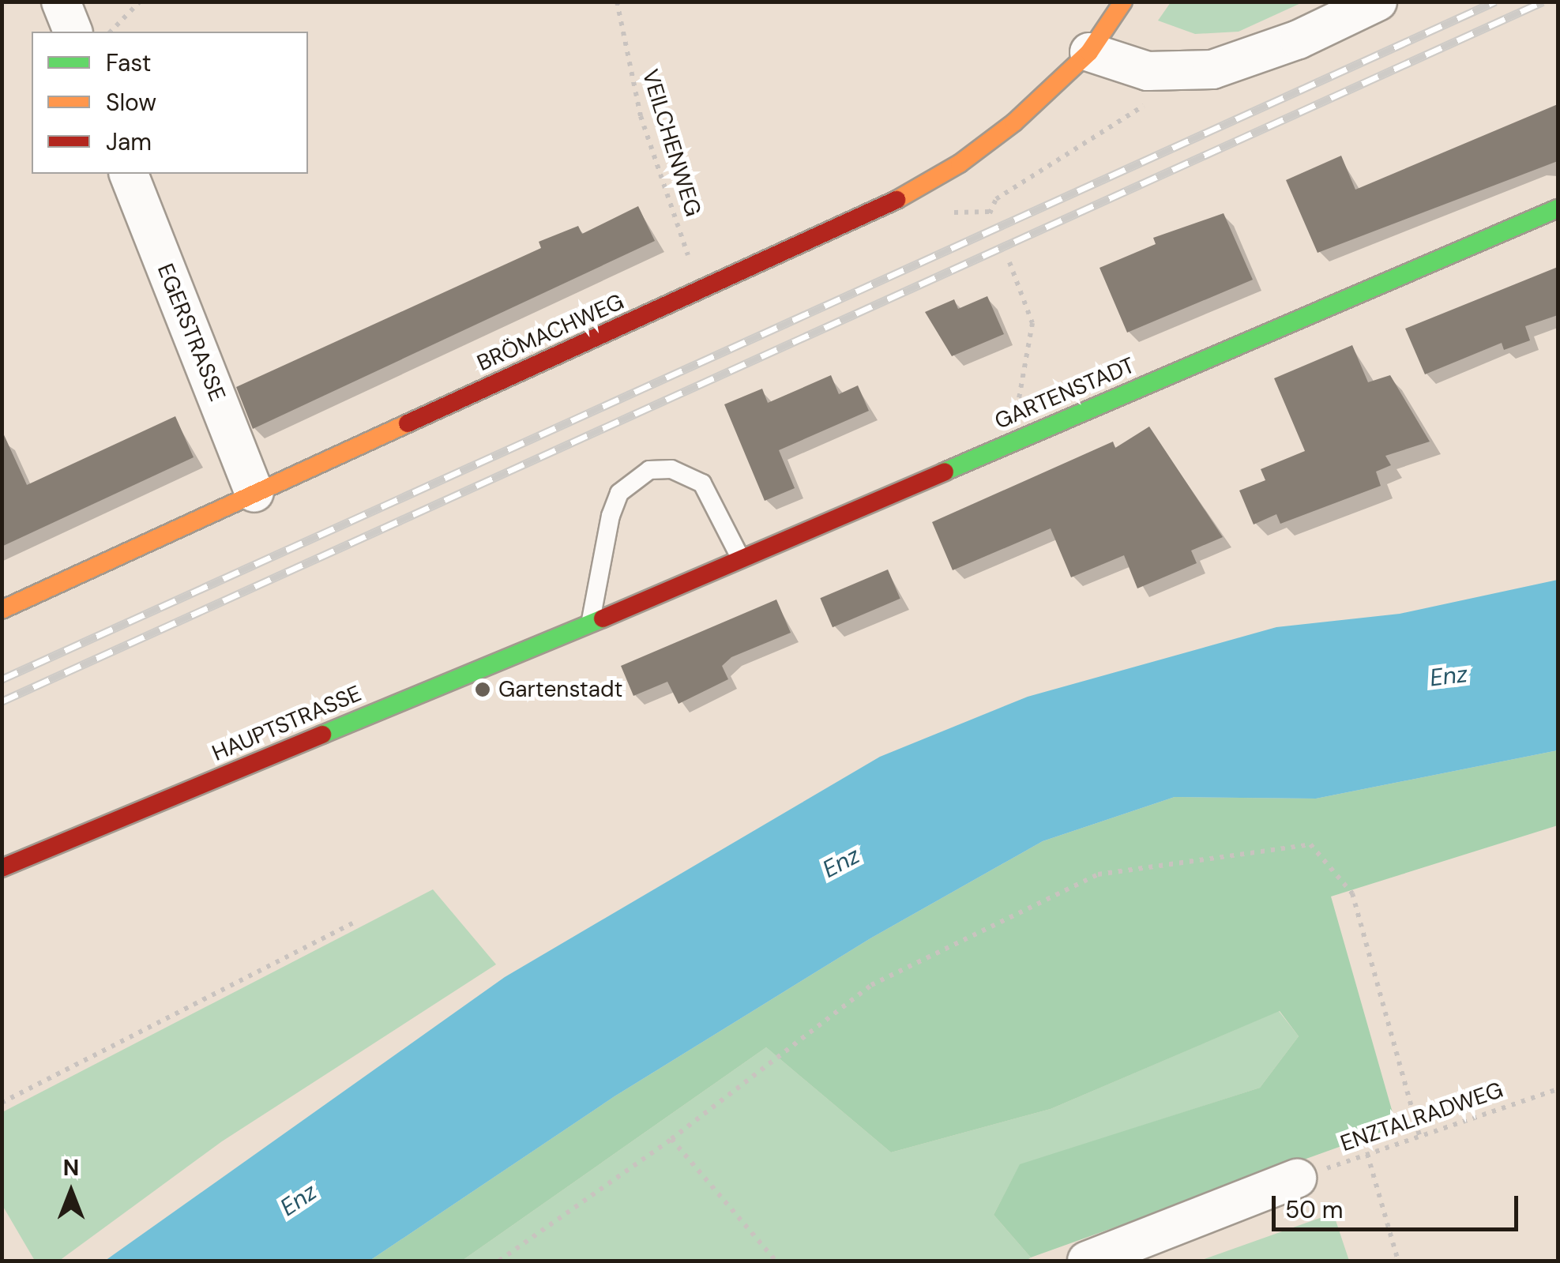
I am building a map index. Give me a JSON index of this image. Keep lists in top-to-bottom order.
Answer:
{
  "streets": {
    "street": [
      "EGERSTRASSE",
      "BRÖMACHWEG",
      "GARTENSTADT",
      "HAUPTSTRASSE"
    ],
    "path": ["VEILCHENWEG", "ENZTALRADWEG"]
  },
  "crossings": [
    ["VEILCHENWEG", "BRÖMACHWEG"],
    ["EGERSTRASSE", "BRÖMACHWEG"],
    ["GARTENSTADT", "HAUPTSTRASSE"]
  ],
  "water": ["Enz"],
  "places": ["Gartenstadt"],
  "legend": ["Fast", "Slow", "Jam"],
  "scale_bar": "50 m",
  "north": "top"
}
